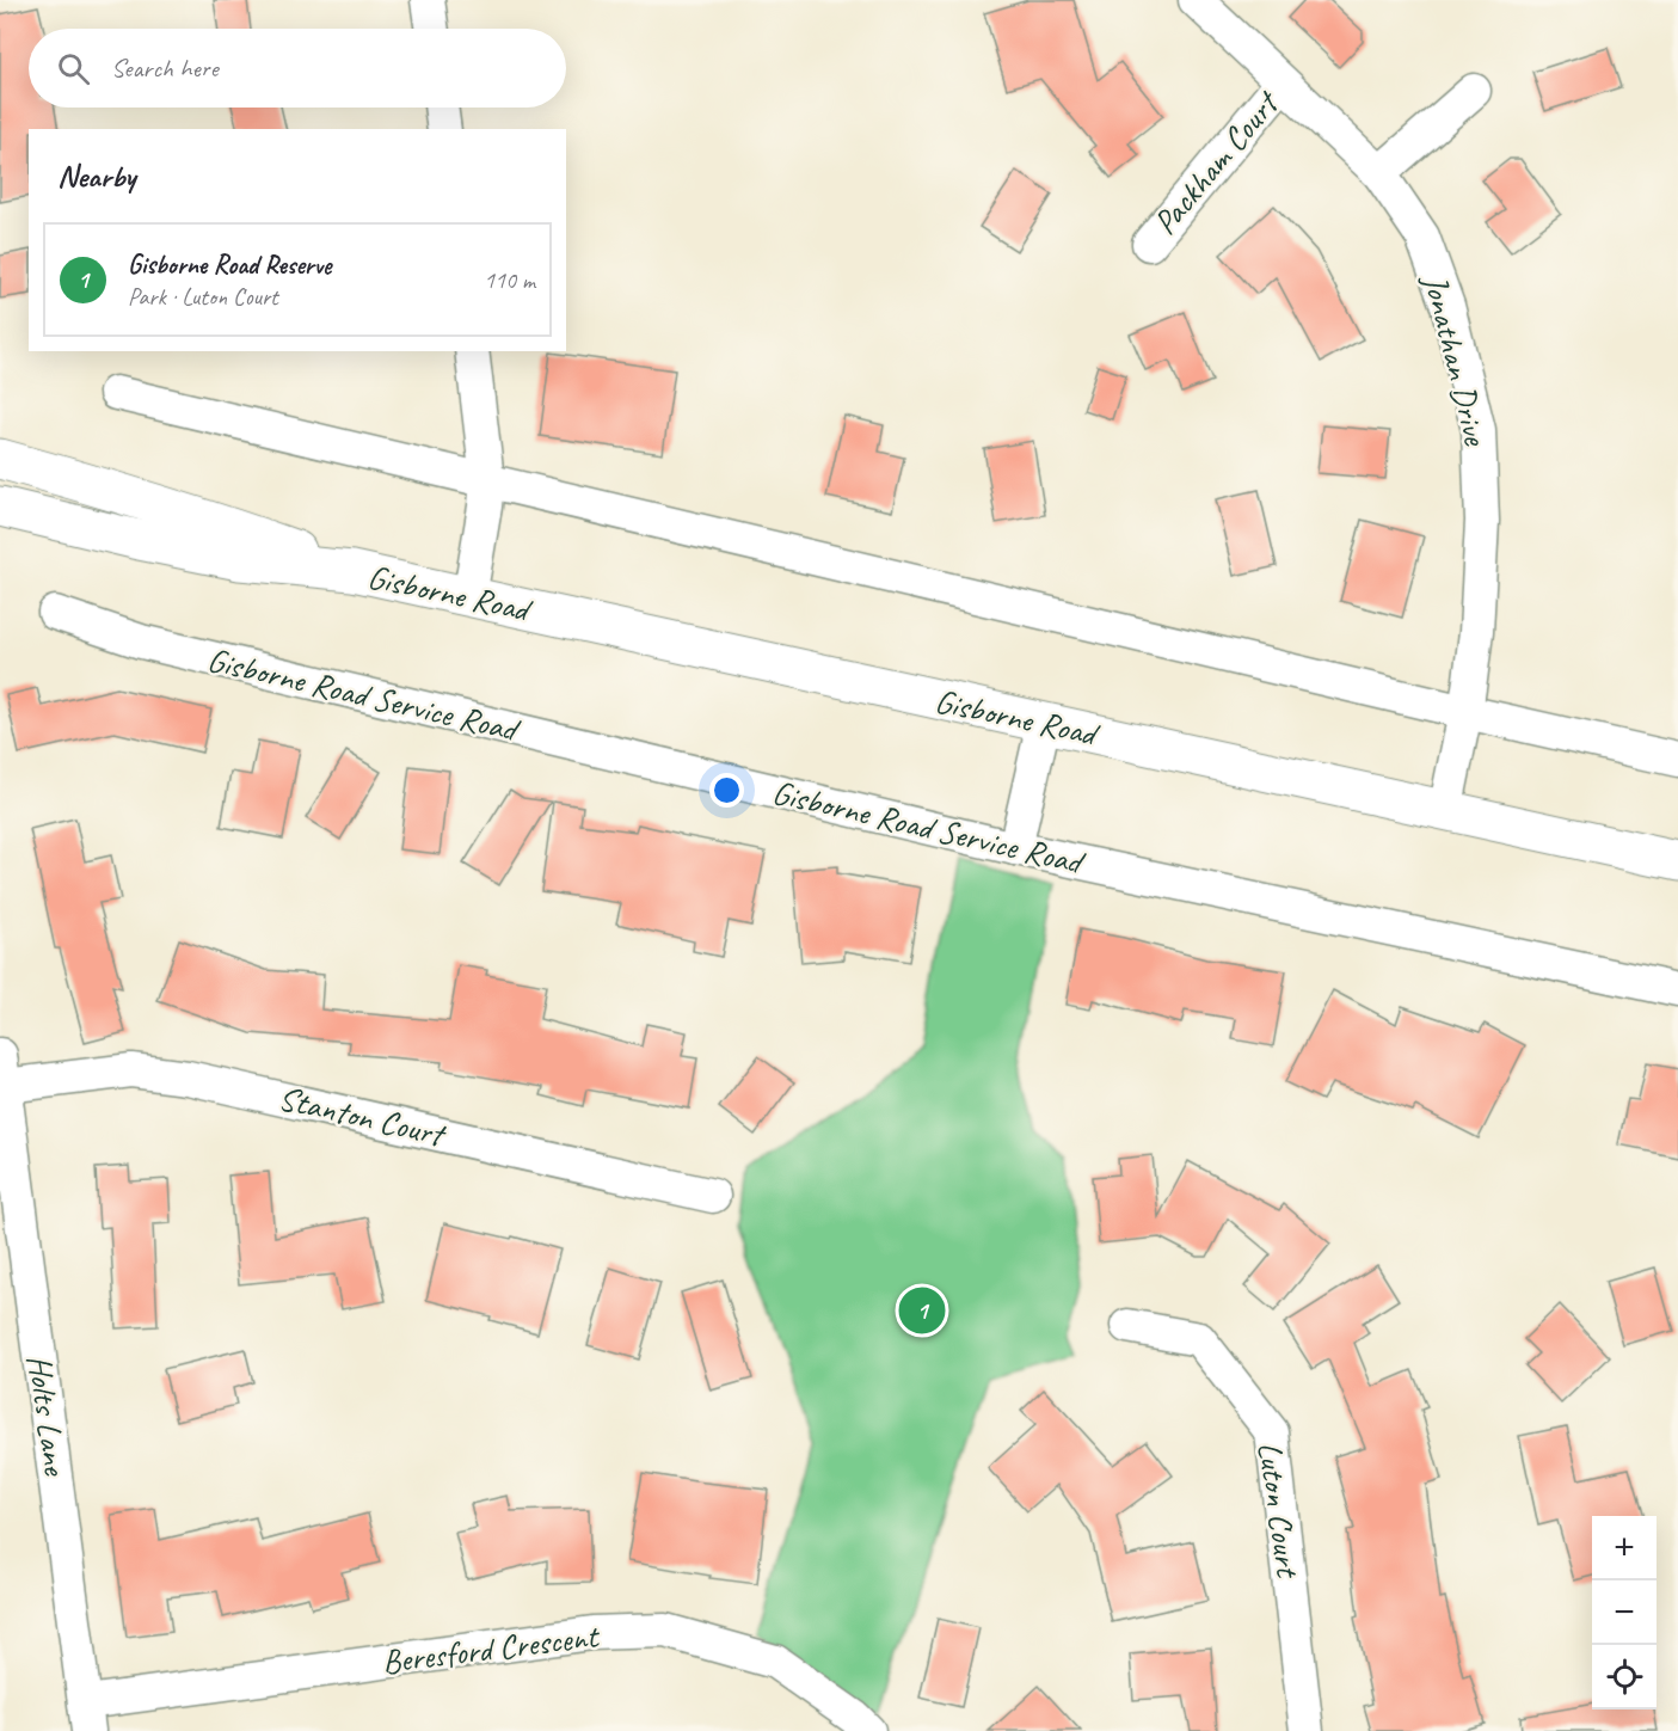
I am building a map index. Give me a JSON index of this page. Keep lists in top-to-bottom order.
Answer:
{
  "streets": {
    "main road": ["Gisborne Road"],
    "street": [
      "Packham Court",
      "Jonathan Drive",
      "Gisborne Road Service Road",
      "Stanton Court",
      "Holts Lane",
      "Luton Court",
      "Beresford Crescent"
    ]
  },
  "crossings": [
    ["Packham Court", "Jonathan Drive"],
    ["Jonathan Drive", "Gisborne Road"],
    ["Stanton Court", "Holts Lane"],
    ["Holts Lane", "Beresford Crescent"]
  ],
  "page": {
    "search": "Search here",
    "heading": "Nearby",
    "list": [
      {
        "mark": "1",
        "name": "Gisborne Road Reserve",
        "note": "Park · Luton Court",
        "value": "110 m"
      }
    ],
    "pins": "1",
    "map_buttons": ["+", "−"]
  }
}
